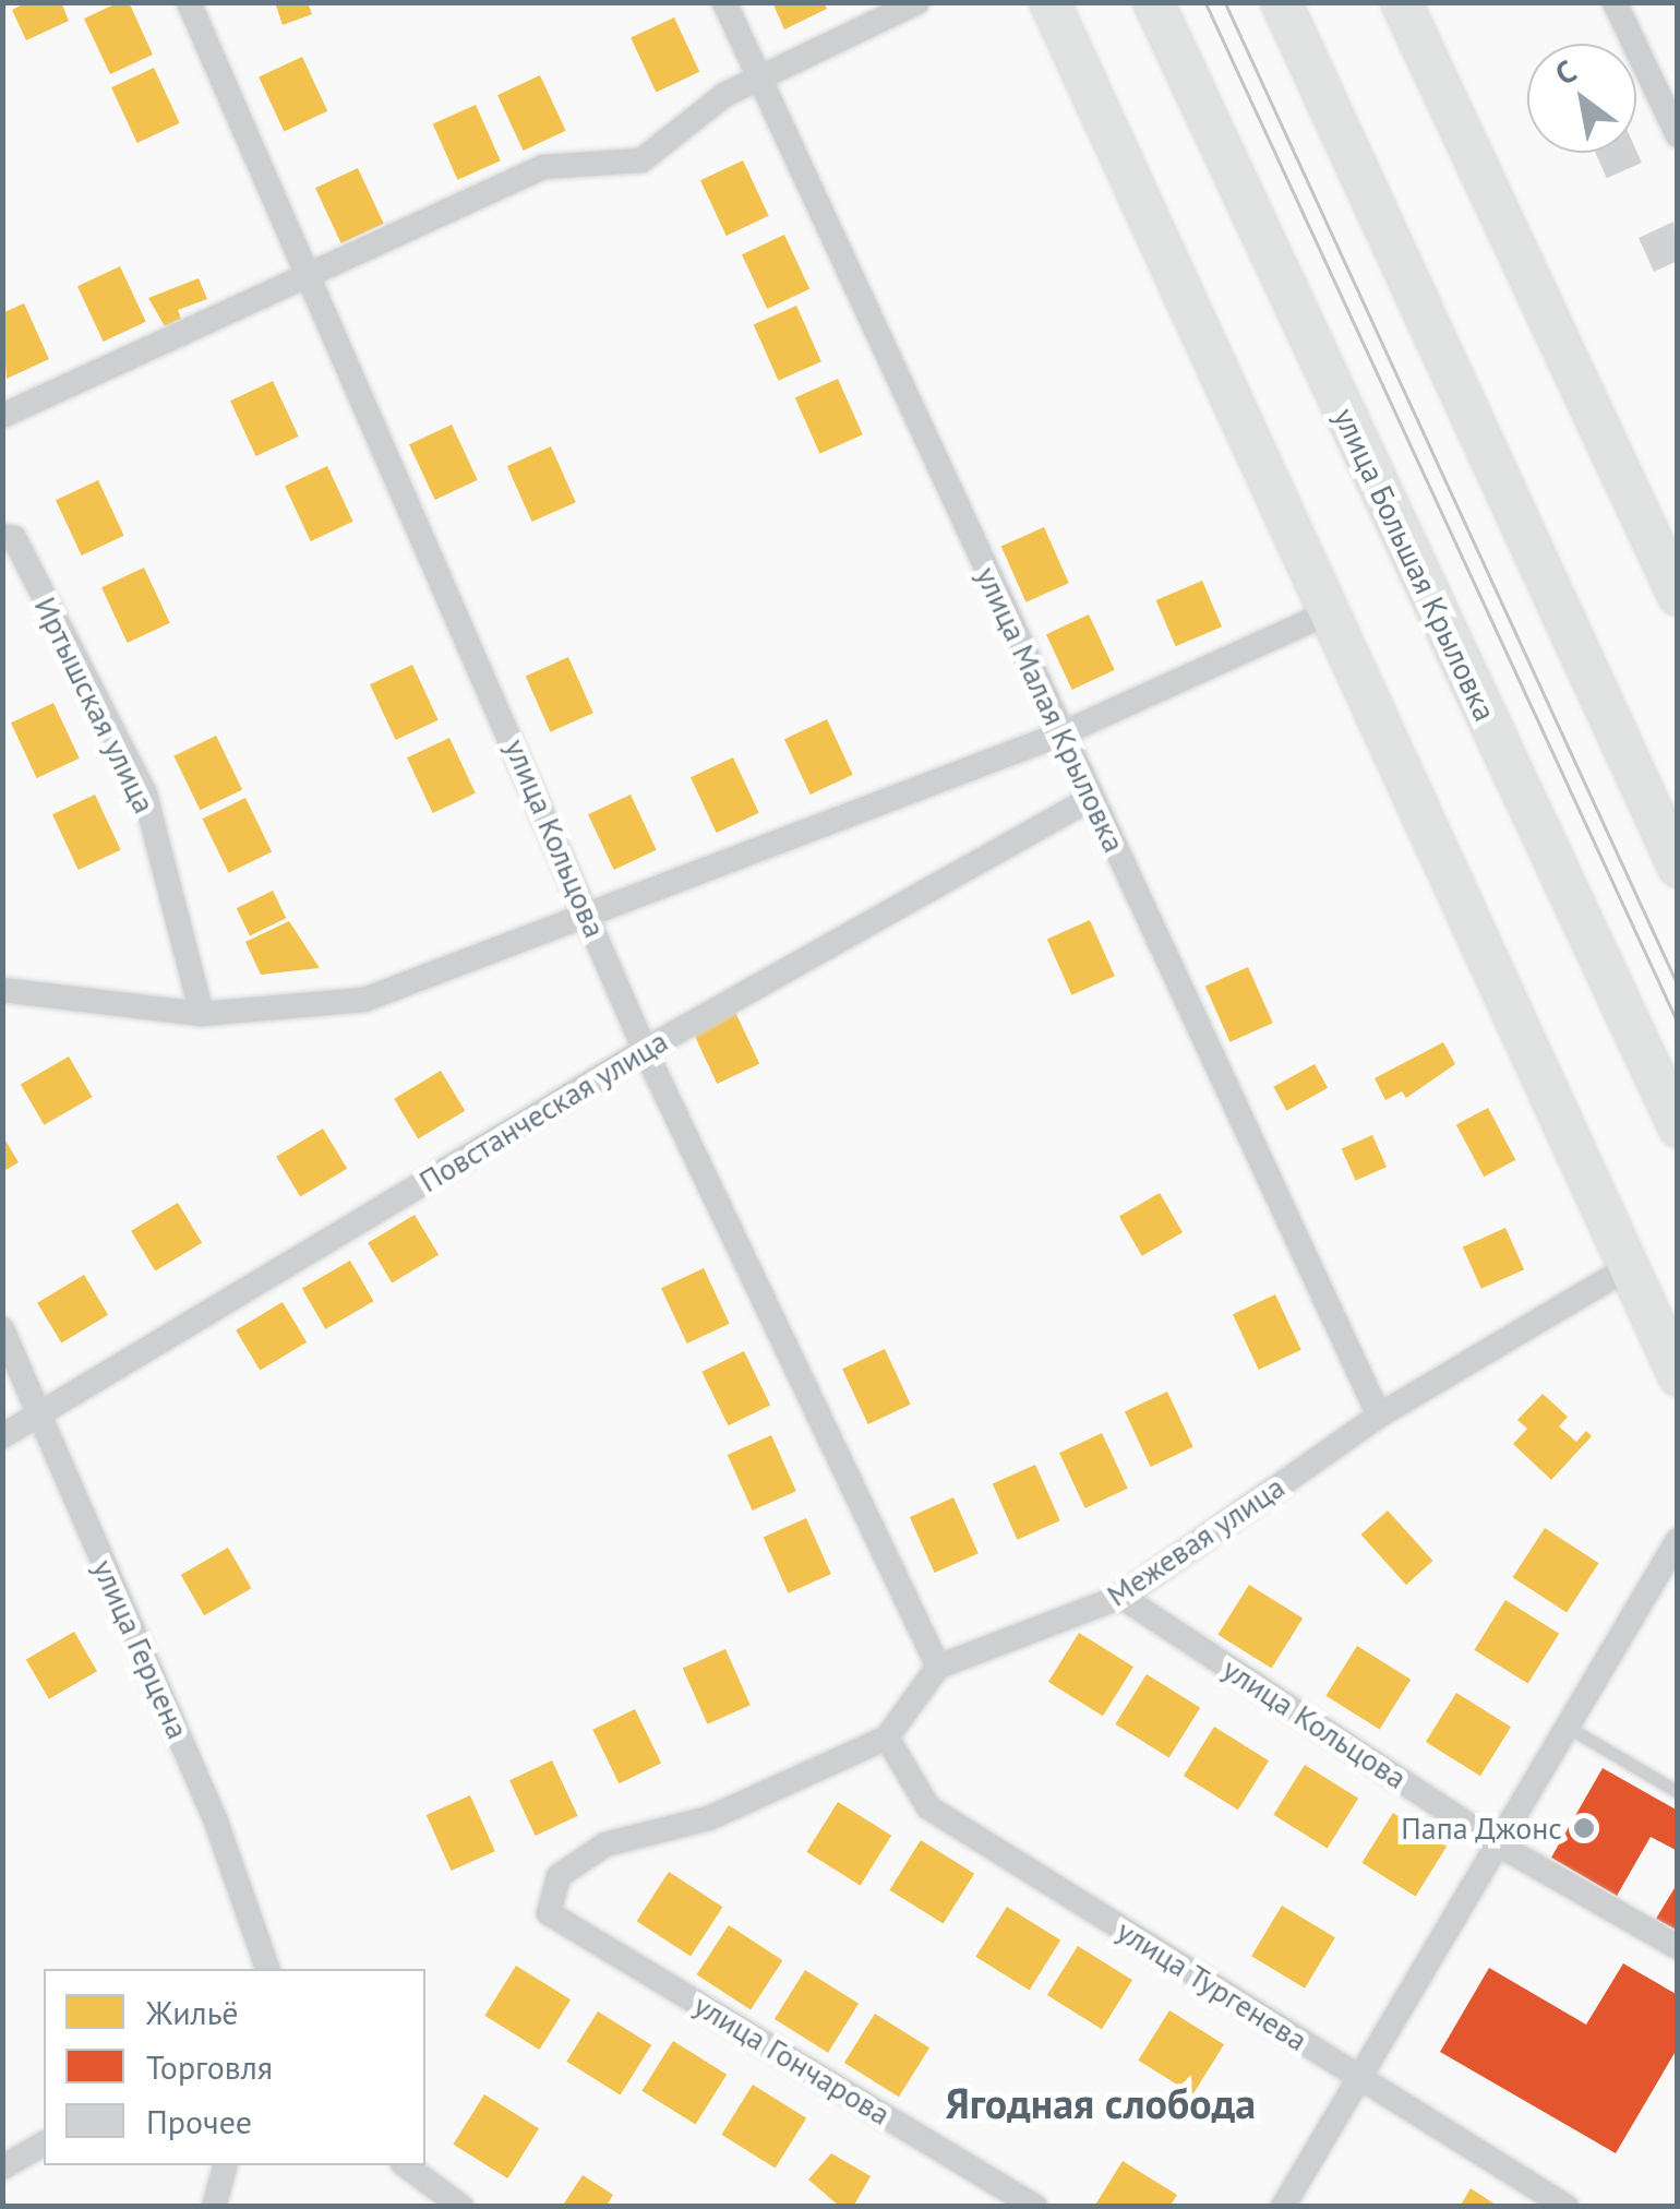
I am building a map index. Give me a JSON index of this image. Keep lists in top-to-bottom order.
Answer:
{
  "streets": {
    "main road": ["улица Большая Крыловка"],
    "street": [
      "Иртышская улица",
      "улица Малая Крыловка",
      "улица Кольцова",
      "Повстанческая улица",
      "Межевая улица",
      "улица Герцена",
      "улица Тургенева",
      "улица Гончарова"
    ]
  },
  "crossings": [
    ["улица Малая Крыловка", "Повстанческая улица"],
    ["улица Малая Крыловка", "Межевая улица"],
    ["улица Кольцова", "Повстанческая улица"],
    ["улица Кольцова", "Межевая улица"],
    ["Повстанческая улица", "улица Герцена"],
    ["улица Тургенева", "улица Гончарова"]
  ],
  "districts": ["Ягодная слобода"],
  "places": ["Папа Джонс"],
  "legend": ["Жильё", "Торговля", "Прочее"],
  "north": "top left"
}
